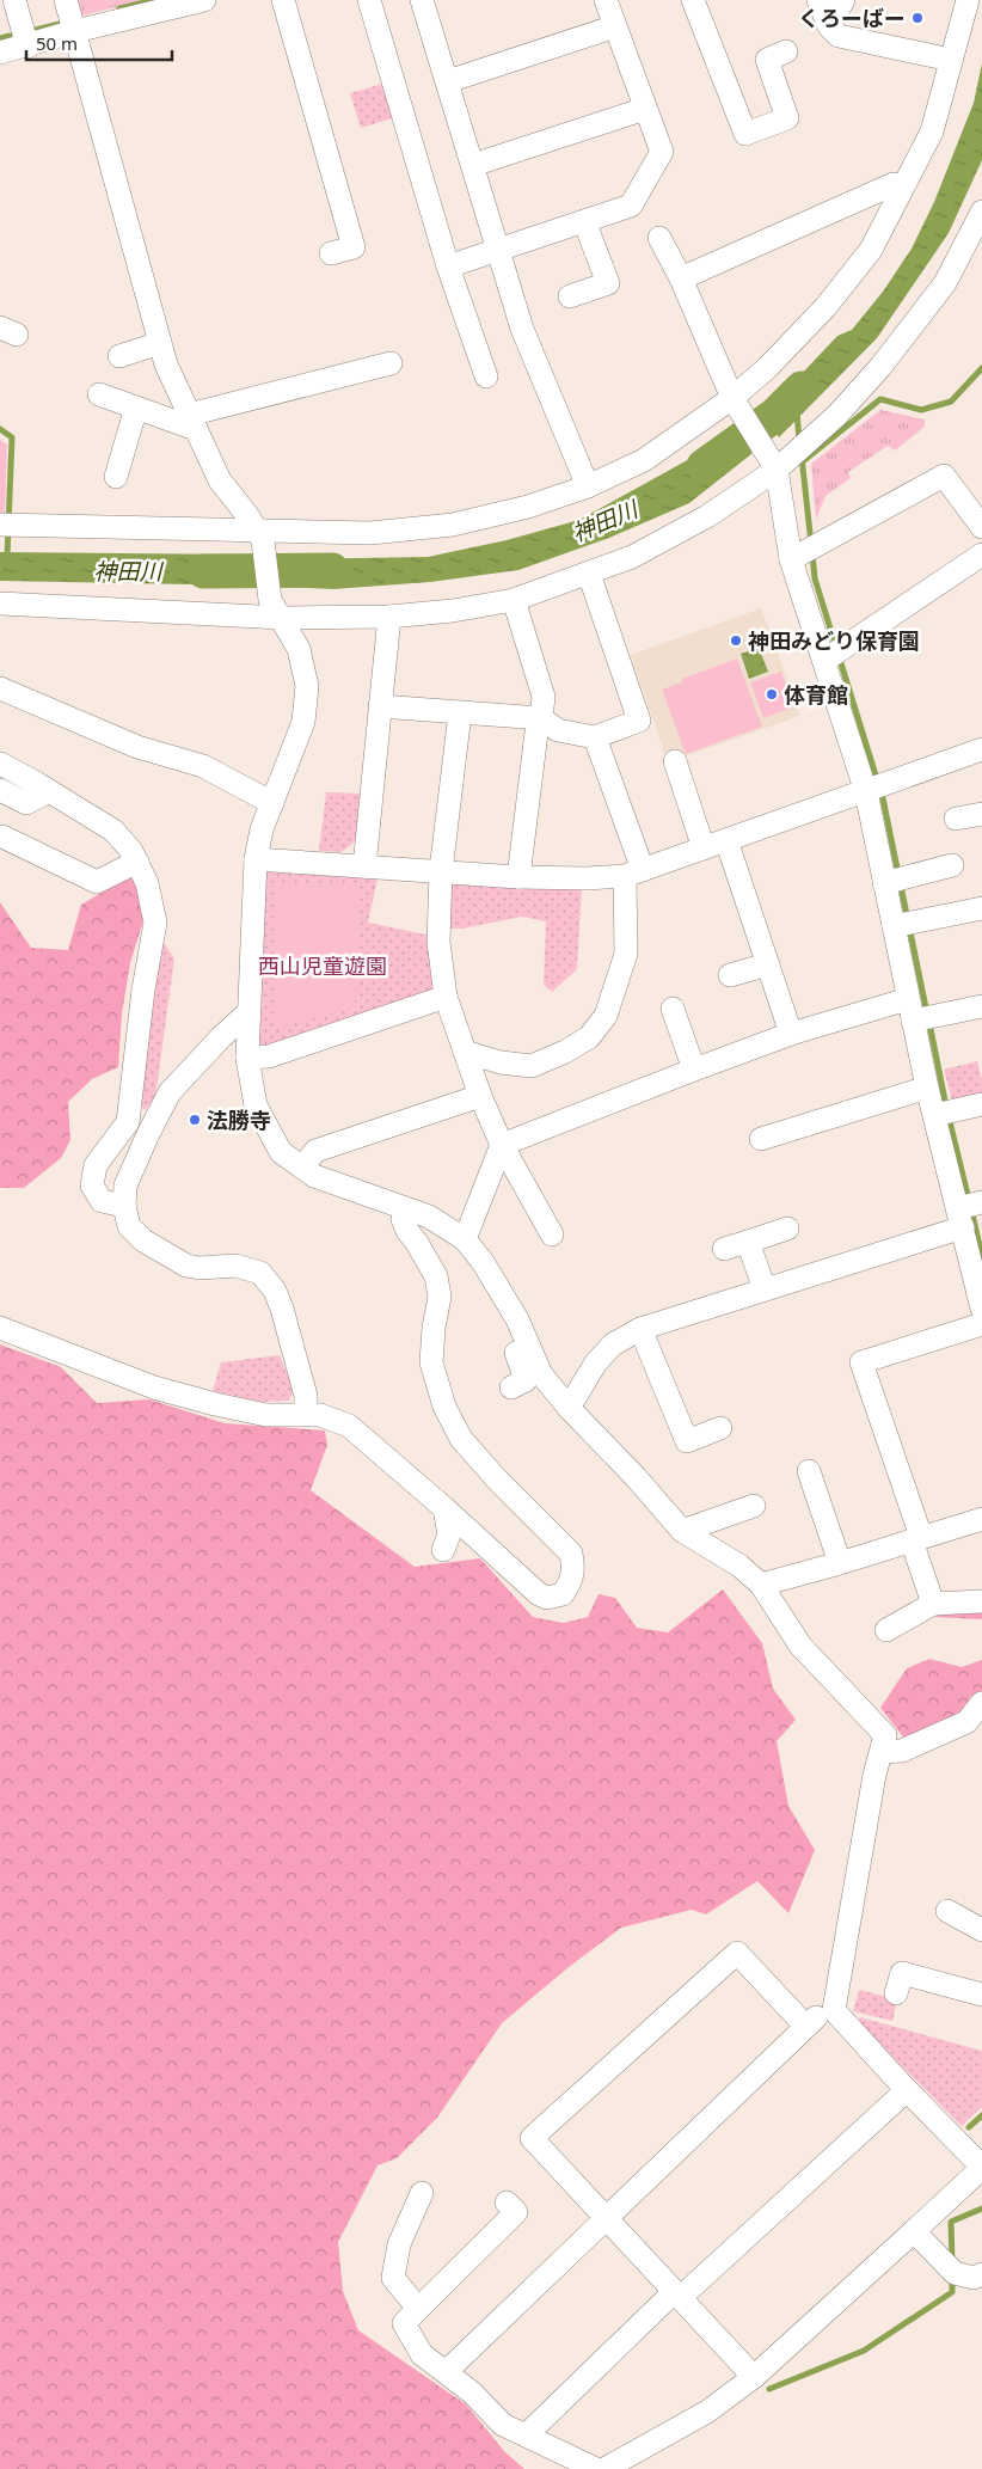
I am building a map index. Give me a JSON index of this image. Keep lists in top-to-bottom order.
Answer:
{
  "water": ["神田川"],
  "parks": ["西山児童遊園"],
  "places": [
    "くろーばー",
    "神田みどり保育園",
    "体育館",
    "法勝寺"
  ],
  "scale_bar": "50 m"
}
